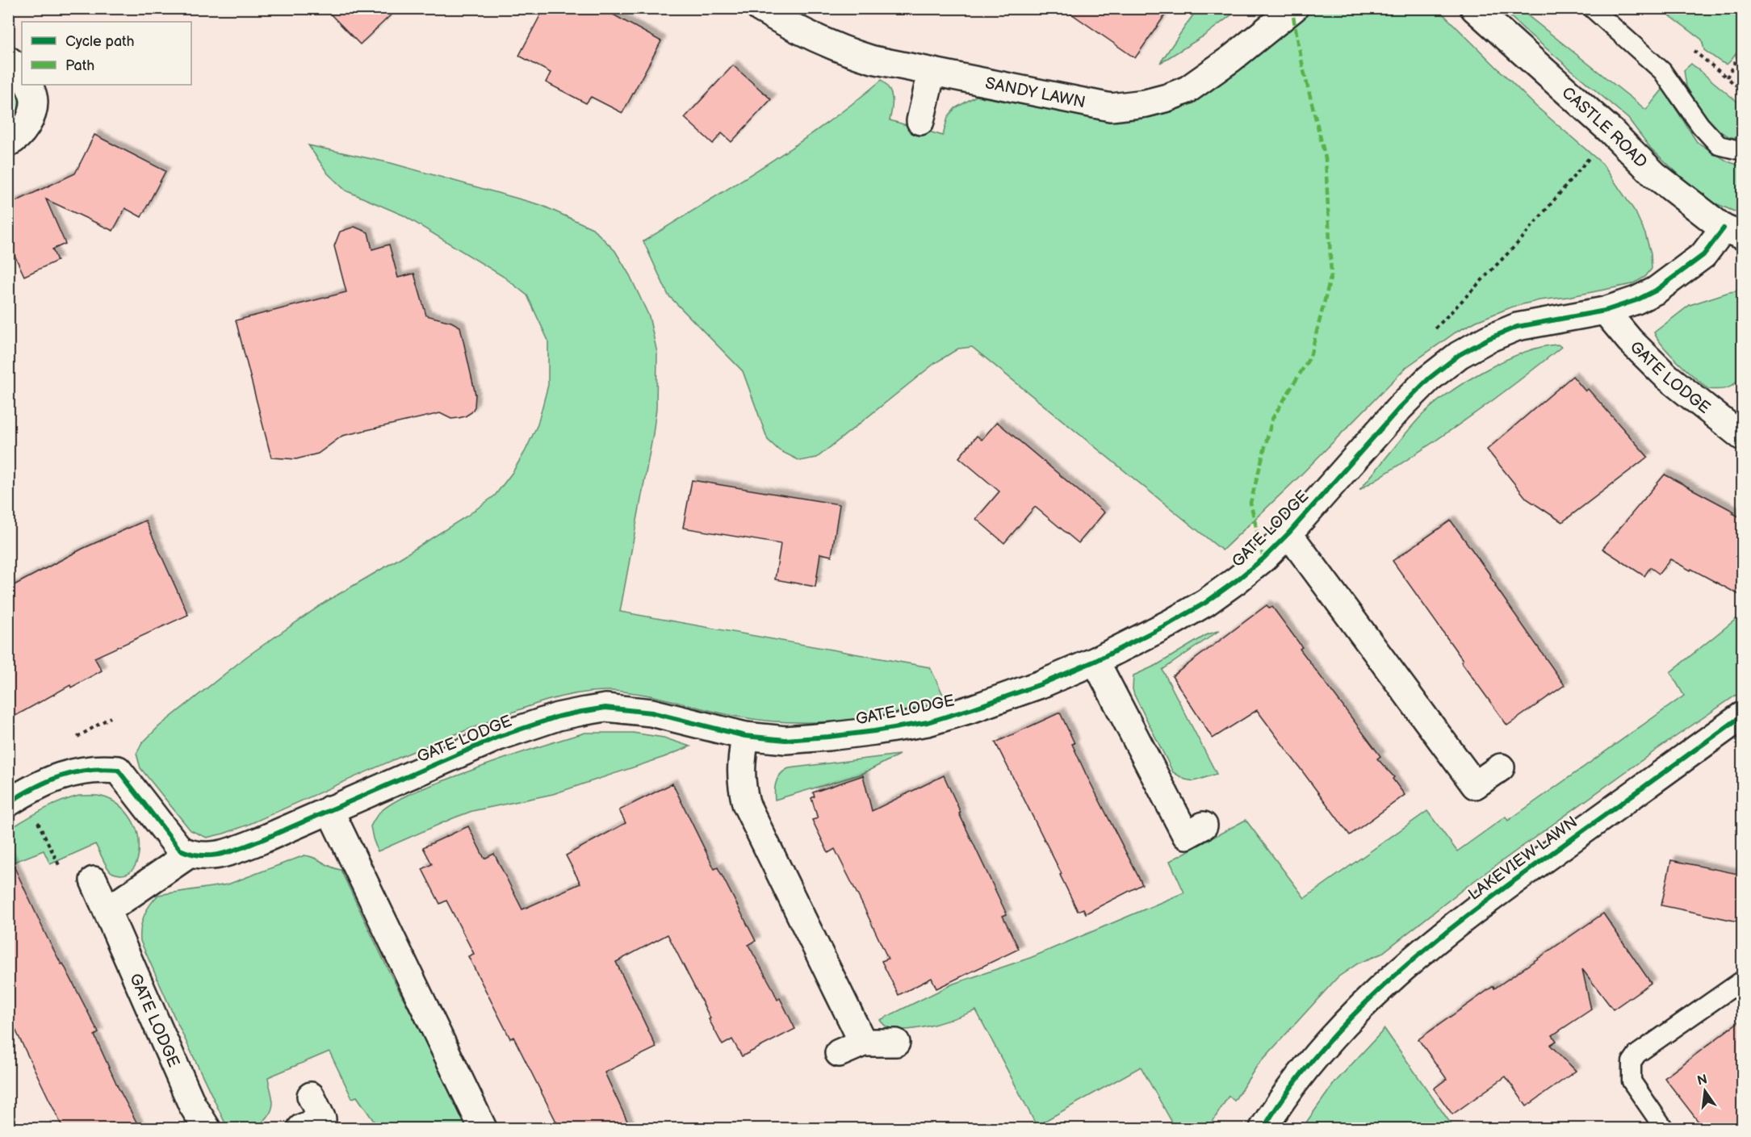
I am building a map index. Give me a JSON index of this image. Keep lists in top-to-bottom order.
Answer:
{
  "streets": {
    "street": [
      "SANDY LAWN",
      "CASTLE ROAD",
      "GATE LODGE",
      "LAKEVIEW LAWN"
    ]
  },
  "crossings": [
    ["CASTLE ROAD", "GATE LODGE"]
  ],
  "legend": ["Cycle path", "Path"],
  "north": "top"
}
